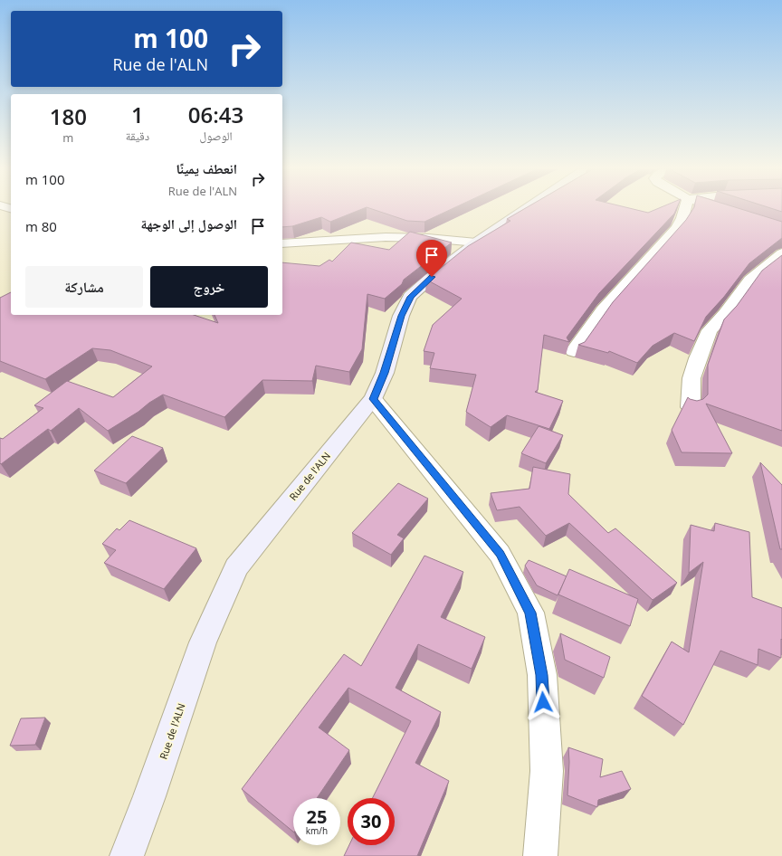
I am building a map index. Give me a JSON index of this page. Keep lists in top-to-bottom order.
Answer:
{
  "streets": {
    "main road": ["Rue de l'ALN"]
  },
  "page": {
    "turn": ["100 m", "Rue de l'ALN"],
    "eta": [
      "06:43",
      "الوصول",
      "1",
      "دقيقة",
      "180",
      "m"
    ],
    "list": [
      {
        "name": "انعطف يمينًا",
        "note": "Rue de l'ALN",
        "value": "100 m"
      },
      {
        "name": "الوصول إلى الوجهة",
        "value": "80 m"
      }
    ],
    "buttons": ["خروج", "مشاركة"],
    "speed": "25 km/h",
    "limit": "30"
  }
}
